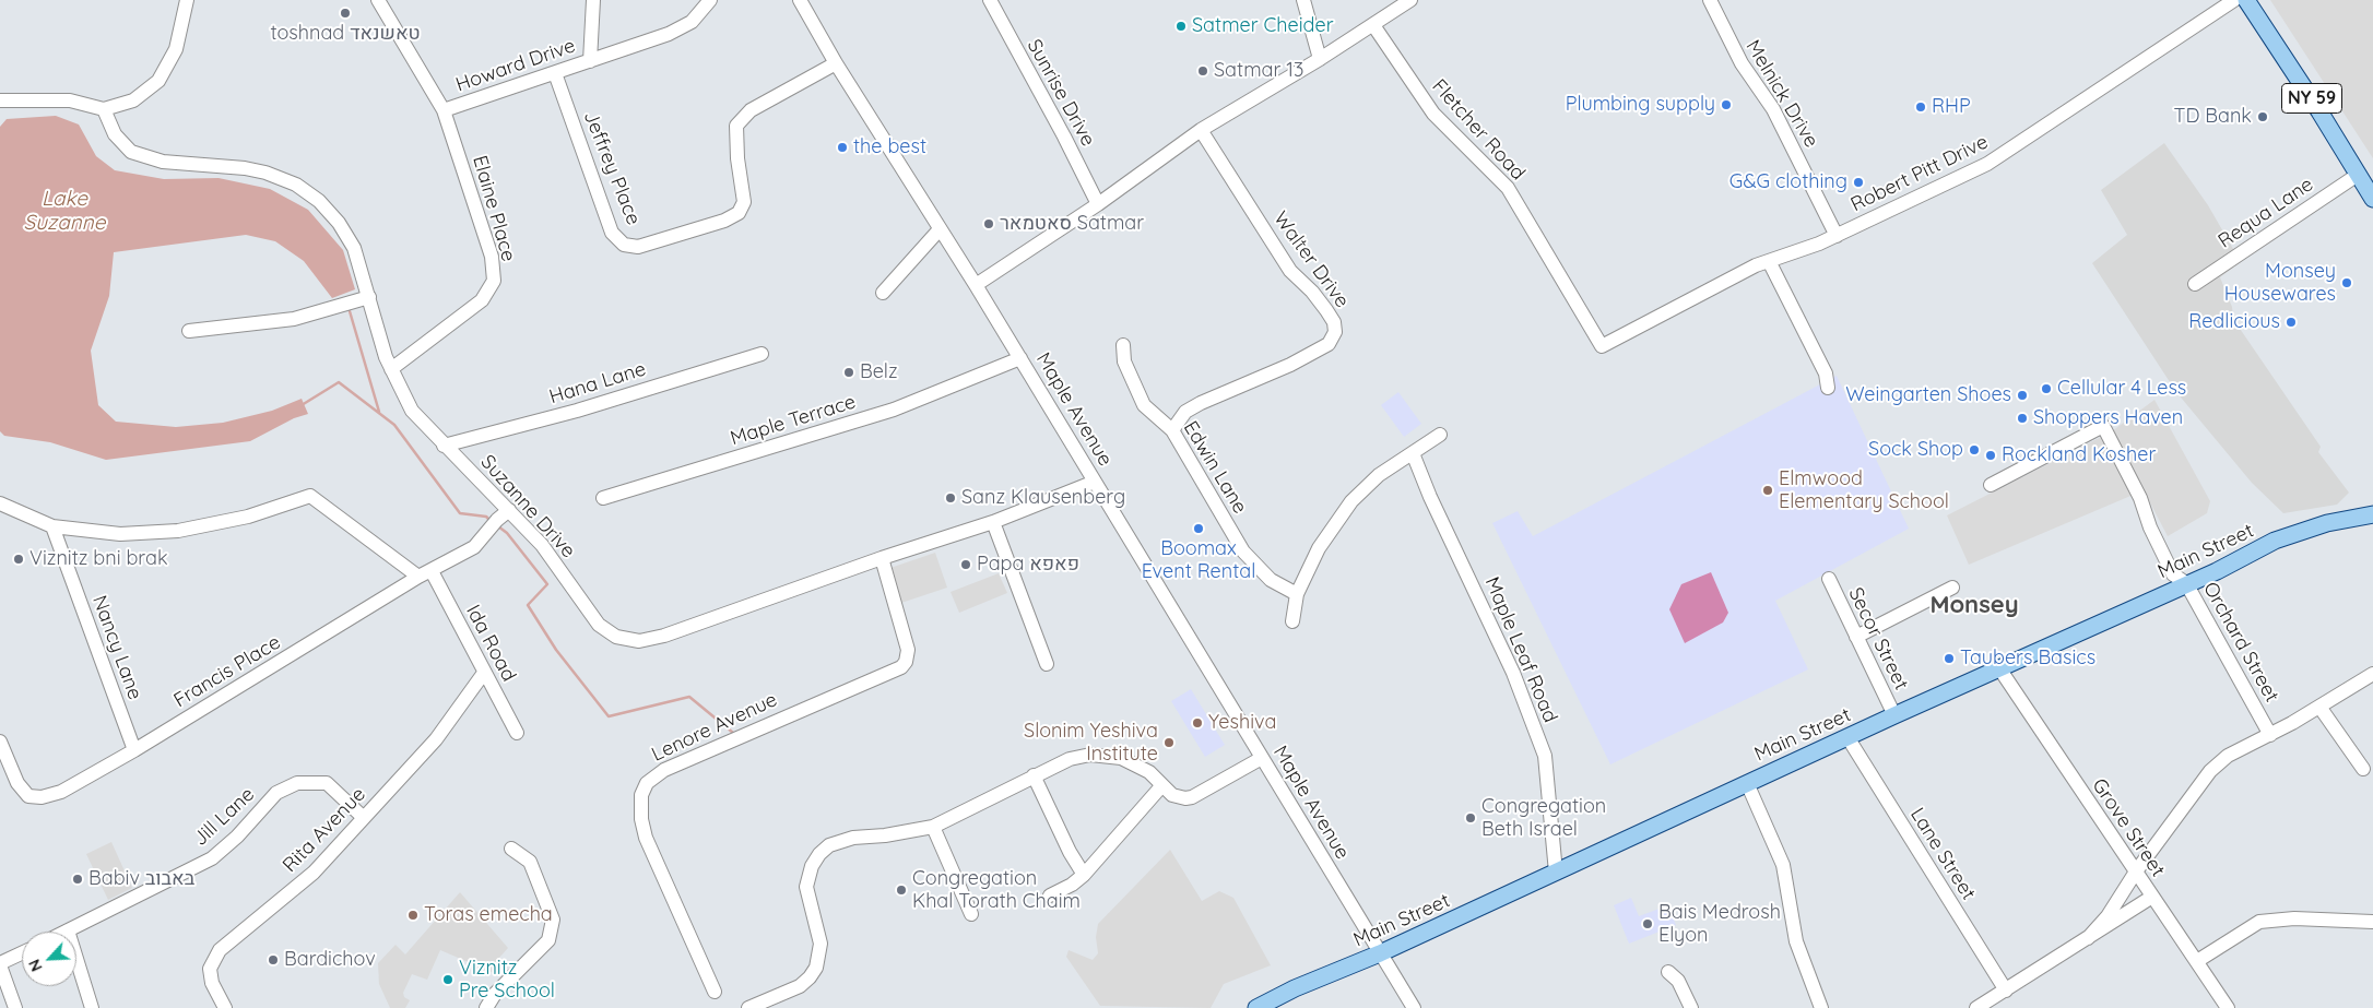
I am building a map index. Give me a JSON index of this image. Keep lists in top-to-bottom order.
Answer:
{
  "streets": {
    "main road": ["NY 59", "Main Street"],
    "street": [
      "Howard Drive",
      "Sunrise Drive",
      "Melnick Drive",
      "Fletcher Road",
      "Jeffrey Place",
      "Robert Pitt Drive",
      "Elaine Place",
      "Requa Lane",
      "Walter Drive",
      "Hana Lane",
      "Maple Avenue",
      "Maple Terrace",
      "Edwin Lane",
      "Suzanne Drive",
      "Secor Street",
      "Orchard Street",
      "Ida Road",
      "Nancy Lane",
      "Maple Leaf Road",
      "Francis Place",
      "Lenore Avenue",
      "Jill Lane",
      "Grove Street",
      "Rita Avenue",
      "Lane Street"
    ]
  },
  "crossings": [
    ["Howard Drive", "Jeffrey Place"],
    ["Howard Drive", "Elaine Place"],
    ["Melnick Drive", "Robert Pitt Drive"],
    ["NY 59", "Requa Lane"],
    ["Fletcher Road", "Robert Pitt Drive"],
    ["Jeffrey Place", "Maple Avenue"],
    ["Elaine Place", "Suzanne Drive"],
    ["Walter Drive", "Edwin Lane"],
    ["Hana Lane", "Suzanne Drive"],
    ["Maple Avenue", "Maple Terrace"],
    ["Maple Avenue", "Suzanne Drive"],
    ["Maple Avenue", "Main Street"],
    ["Suzanne Drive", "Francis Place"],
    ["Suzanne Drive", "Lenore Avenue"],
    ["Main Street", "Secor Street"],
    ["Main Street", "Orchard Street"],
    ["Main Street", "Maple Leaf Road"],
    ["Main Street", "Grove Street"],
    ["Main Street", "Lane Street"],
    ["Ida Road", "Francis Place"],
    ["Ida Road", "Rita Avenue"],
    ["Nancy Lane", "Francis Place"],
    ["Jill Lane", "Rita Avenue"]
  ],
  "districts": ["Monsey"],
  "water": ["Lake Suzanne"],
  "places": [
    "toshnad טאשנאד",
    "Satmer Cheider",
    "Satmar 13",
    "Plumbing supply",
    "RHP",
    "TD Bank",
    "the best",
    "G&G clothing",
    "סאטמאר Satmar",
    "Monsey Housewares",
    "Redlicious",
    "Belz",
    "Cellular 4 Less",
    "Weingarten Shoes",
    "Shoppers Haven",
    "Sock Shop",
    "Rockland Kosher",
    "Elmwood Elementary School",
    "Sanz Klausenberg",
    "Boomax Event Rental",
    "Viznitz bni brak",
    "Papa פאפא",
    "Taubers Basics",
    "Yeshiva",
    "Slonim Yeshiva Institute",
    "Congregation Beth Israel",
    "Babiv באבוב",
    "Congregation Khal Torath Chaim",
    "Toras emecha",
    "Bais Medrosh Elyon",
    "Bardichov",
    "Viznitz Pre School"
  ],
  "north": "bottom left"
}
